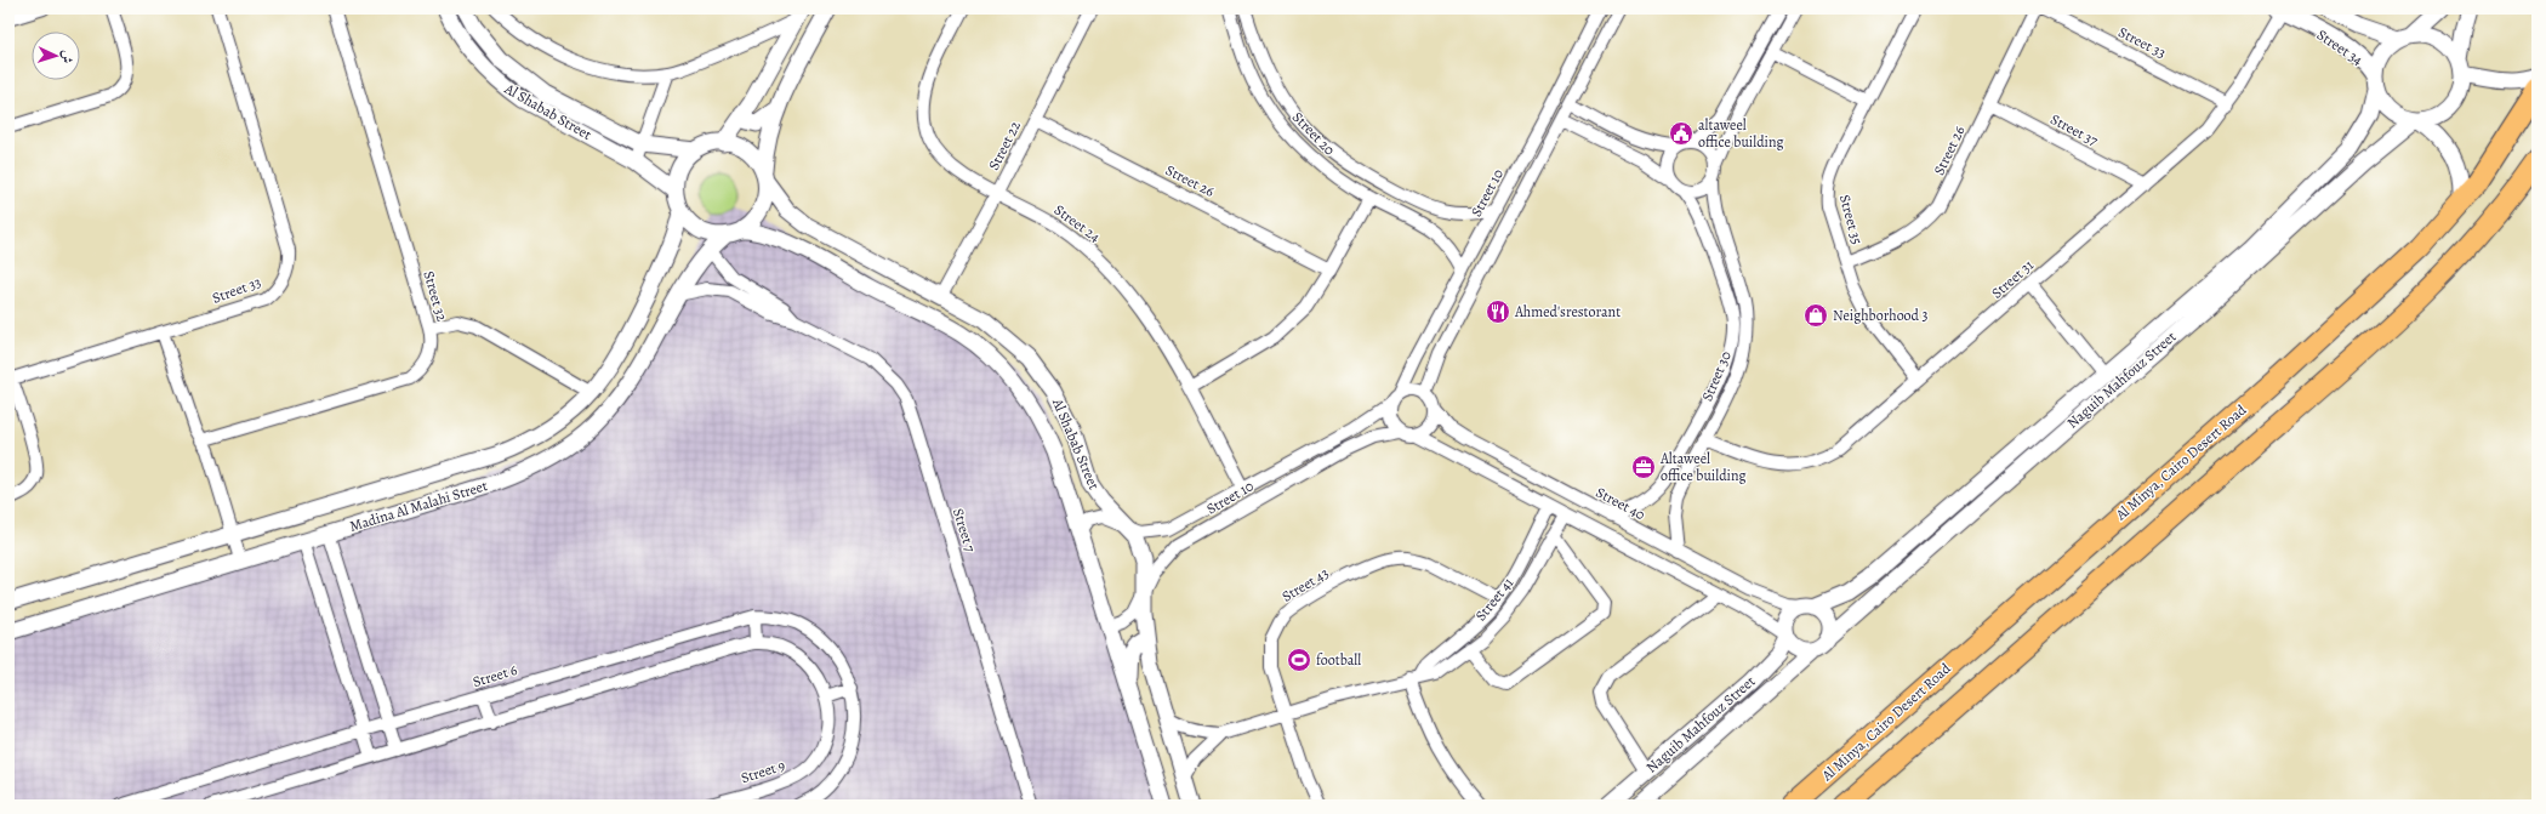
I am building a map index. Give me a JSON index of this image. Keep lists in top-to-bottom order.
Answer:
{
  "streets": {
    "highway": ["Al Minya, Cairo Desert Road"],
    "street": [
      "Street 33",
      "Street 34",
      "Al Shabab Street",
      "Street 37",
      "Street 20",
      "Street 22",
      "Street 26",
      "Street 10",
      "Street 35",
      "Street 24",
      "Street 31",
      "Street 32",
      "Street 30",
      "Naguib Mahfouz Street",
      "Street 40",
      "Madina Al Malahi Street",
      "Street 7",
      "Street 43",
      "Street 41",
      "Street 6",
      "Street 9"
    ]
  },
  "crossings": [
    ["Street 33", "Street 31"],
    ["Street 34", "Street 31"],
    ["Street 34", "Naguib Mahfouz Street"],
    ["Al Shabab Street", "Street 22"],
    ["Al Shabab Street", "Street 10"],
    ["Al Shabab Street", "Madina Al Malahi Street"],
    ["Al Shabab Street", "Street 41"],
    ["Street 37", "Street 26"],
    ["Street 37", "Street 31"],
    ["Street 20", "Street 10"],
    ["Street 22", "Street 26"],
    ["Street 22", "Street 24"],
    ["Street 26", "Street 35"],
    ["Street 10", "Street 24"],
    ["Street 10", "Street 40"],
    ["Street 35", "Street 31"],
    ["Street 31", "Street 30"],
    ["Street 30", "Street 40"],
    ["Naguib Mahfouz Street", "Street 40"],
    ["Madina Al Malahi Street", "Street 7"],
    ["Street 43", "Street 41"]
  ],
  "places": {
    "public building": ["altaweel office building"],
    "restaurant": ["Ahmed'srestorant"],
    "shop": ["Neighborhood 3"],
    "office": ["Altaweel office building"],
    "sports": ["football"]
  },
  "north": "right"
}
